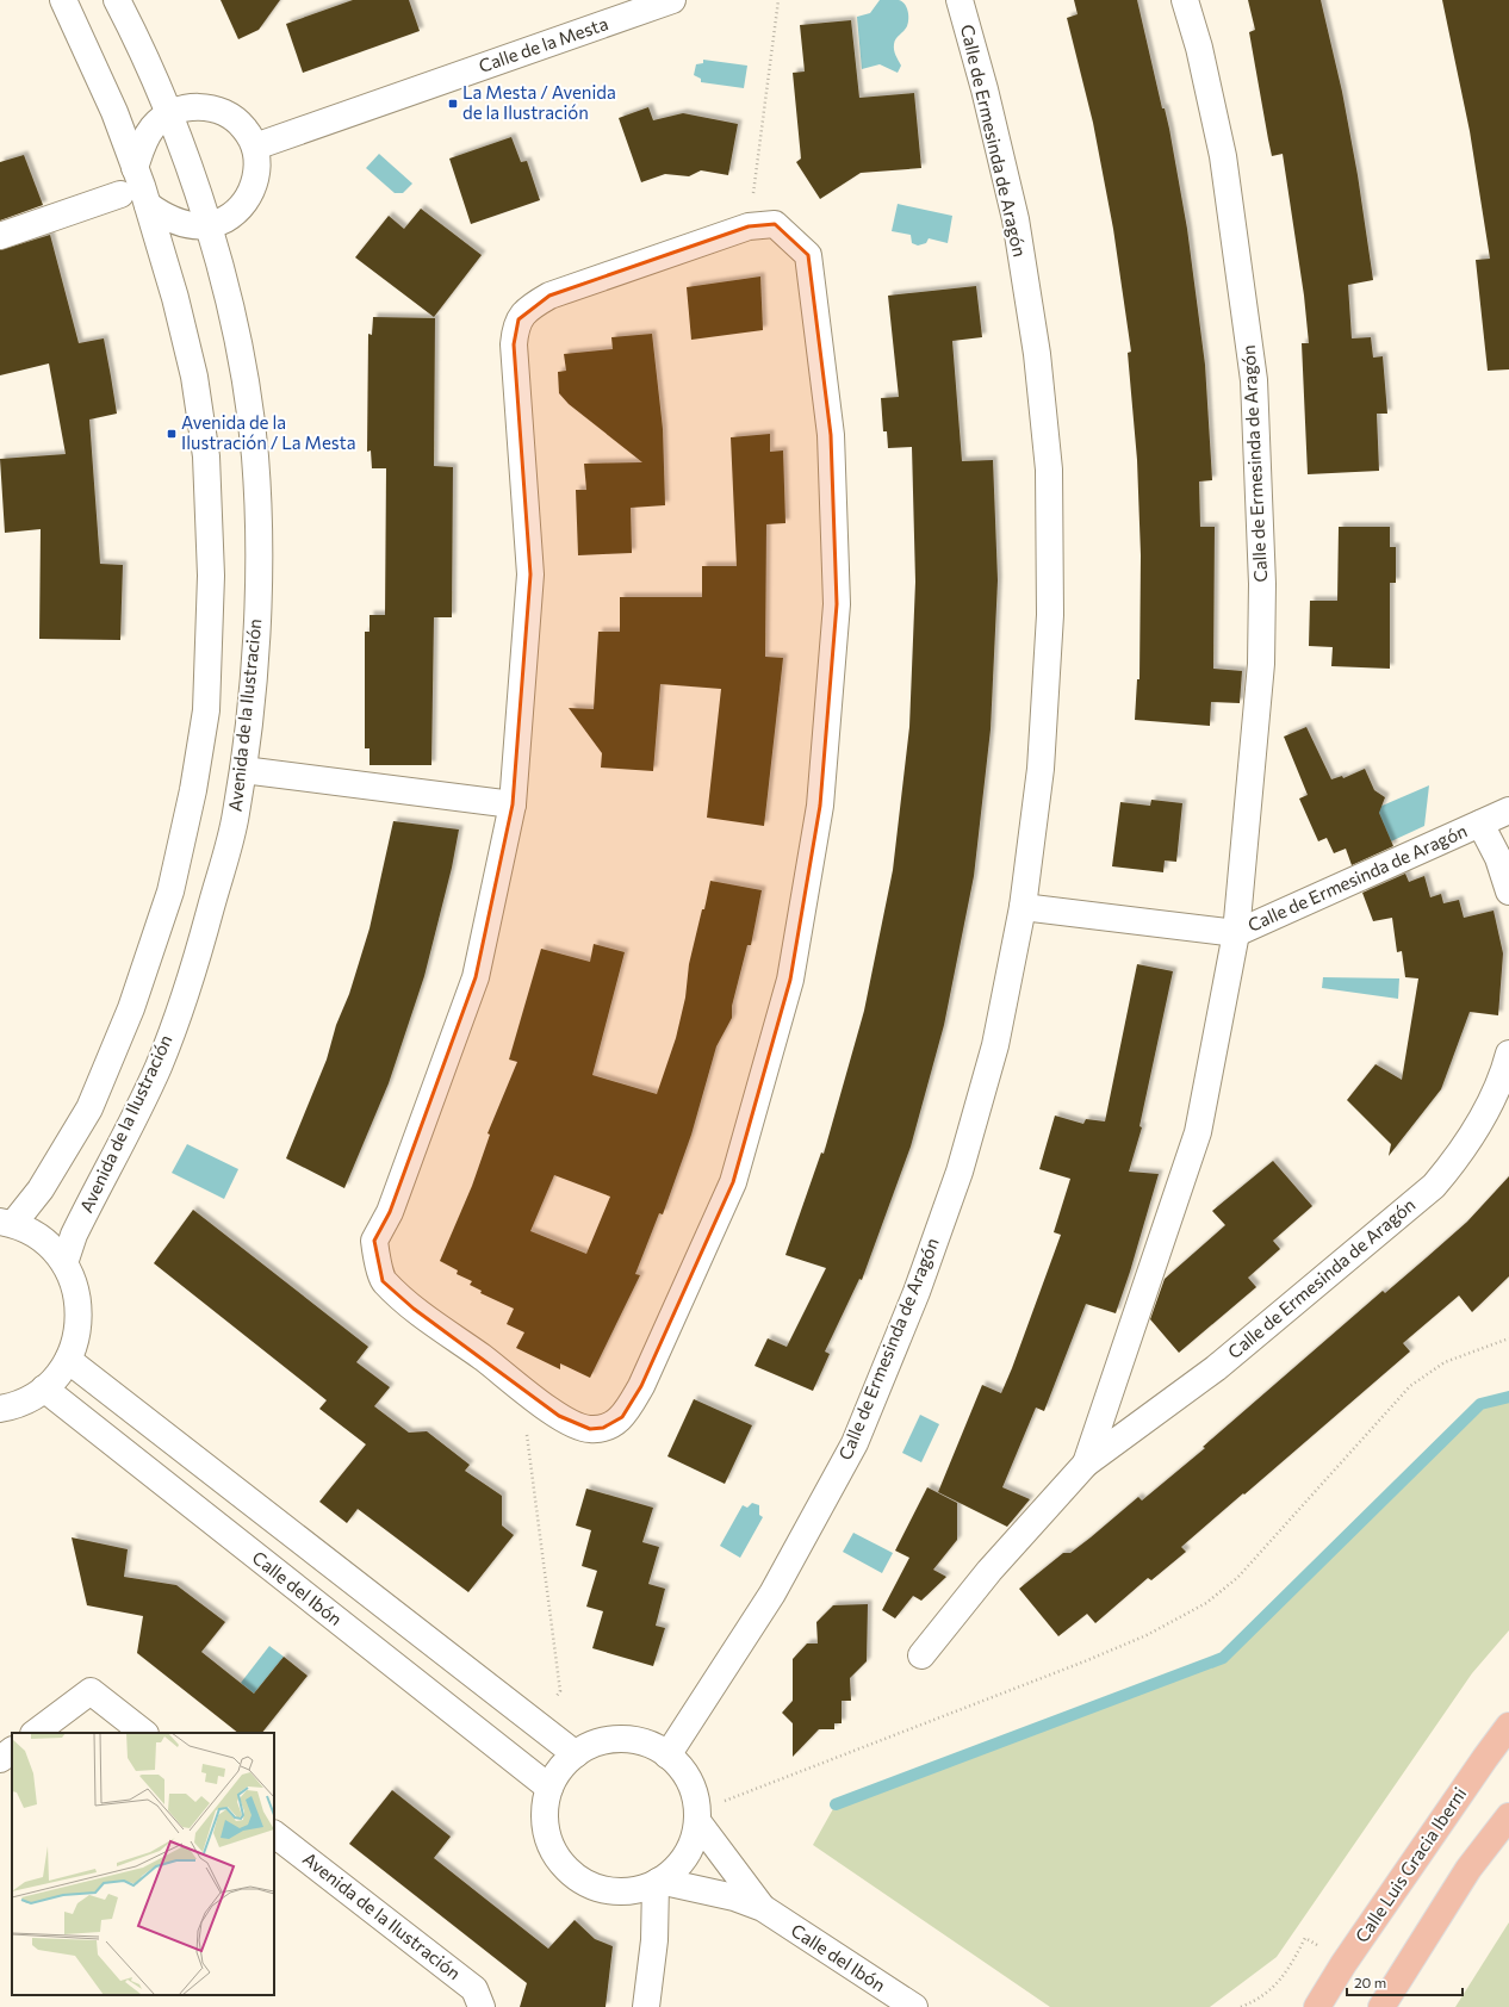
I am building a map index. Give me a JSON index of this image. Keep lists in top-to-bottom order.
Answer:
{
  "streets": {
    "main road": ["Calle Luis Gracia Iberni"],
    "street": [
      "Calle de la Mesta",
      "Calle de Ermesinda de Aragón",
      "Avenida de la Ilustración",
      "Calle del Ibón"
    ]
  },
  "crossings": [
    ["Calle de Ermesinda de Aragón", "Calle del Ibón"]
  ],
  "places": {
    "transit": ["La Mesta / Avenida de la Ilustración", "Avenida de la Ilustración / La Mesta"]
  },
  "scale_bar": "20 m"
}
